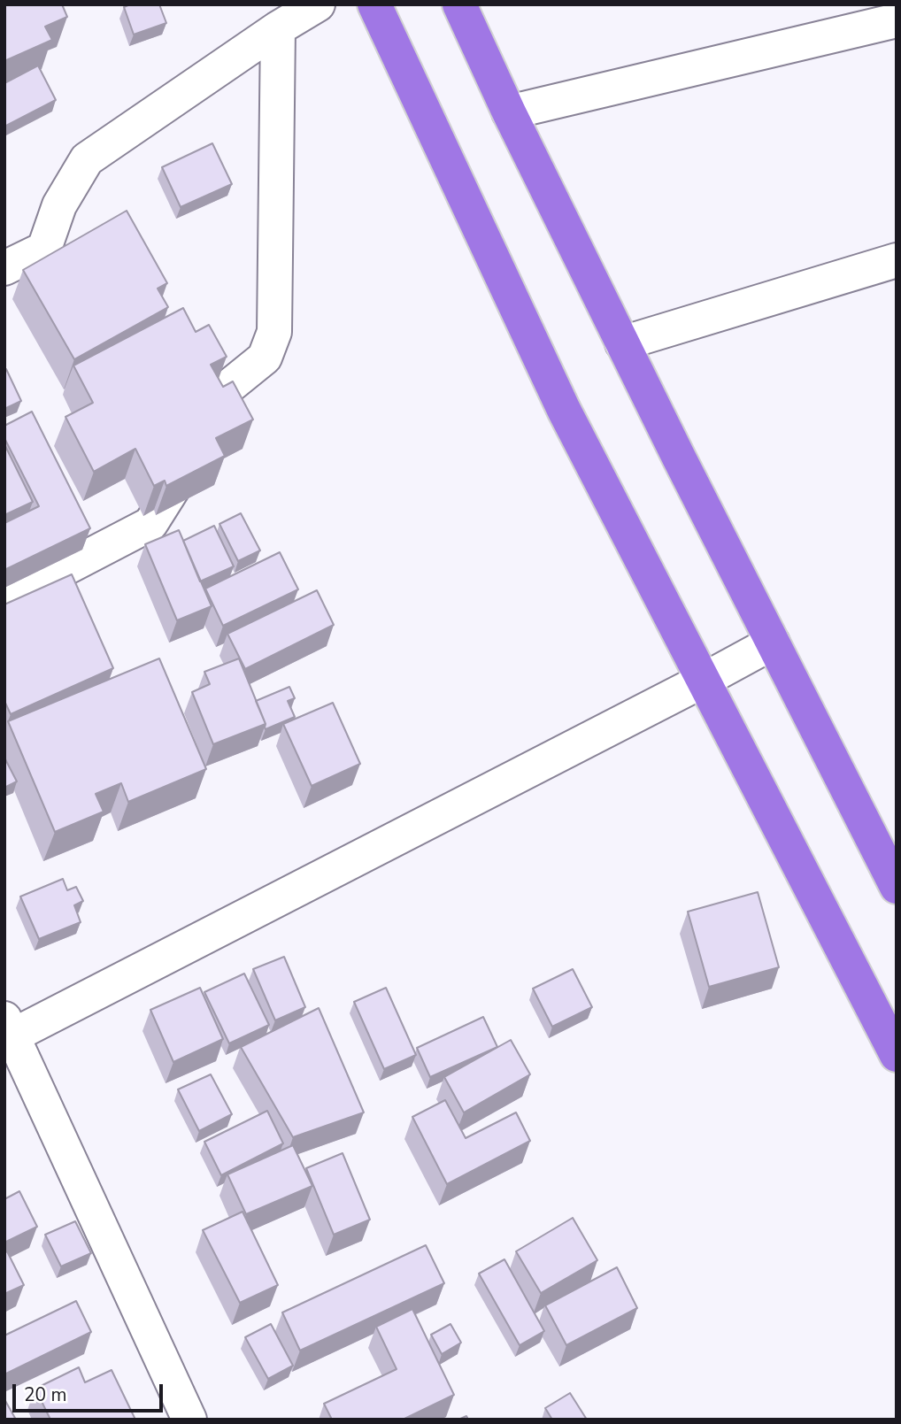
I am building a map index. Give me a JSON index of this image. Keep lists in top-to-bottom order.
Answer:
{
  "scale_bar": "20 m"
}
